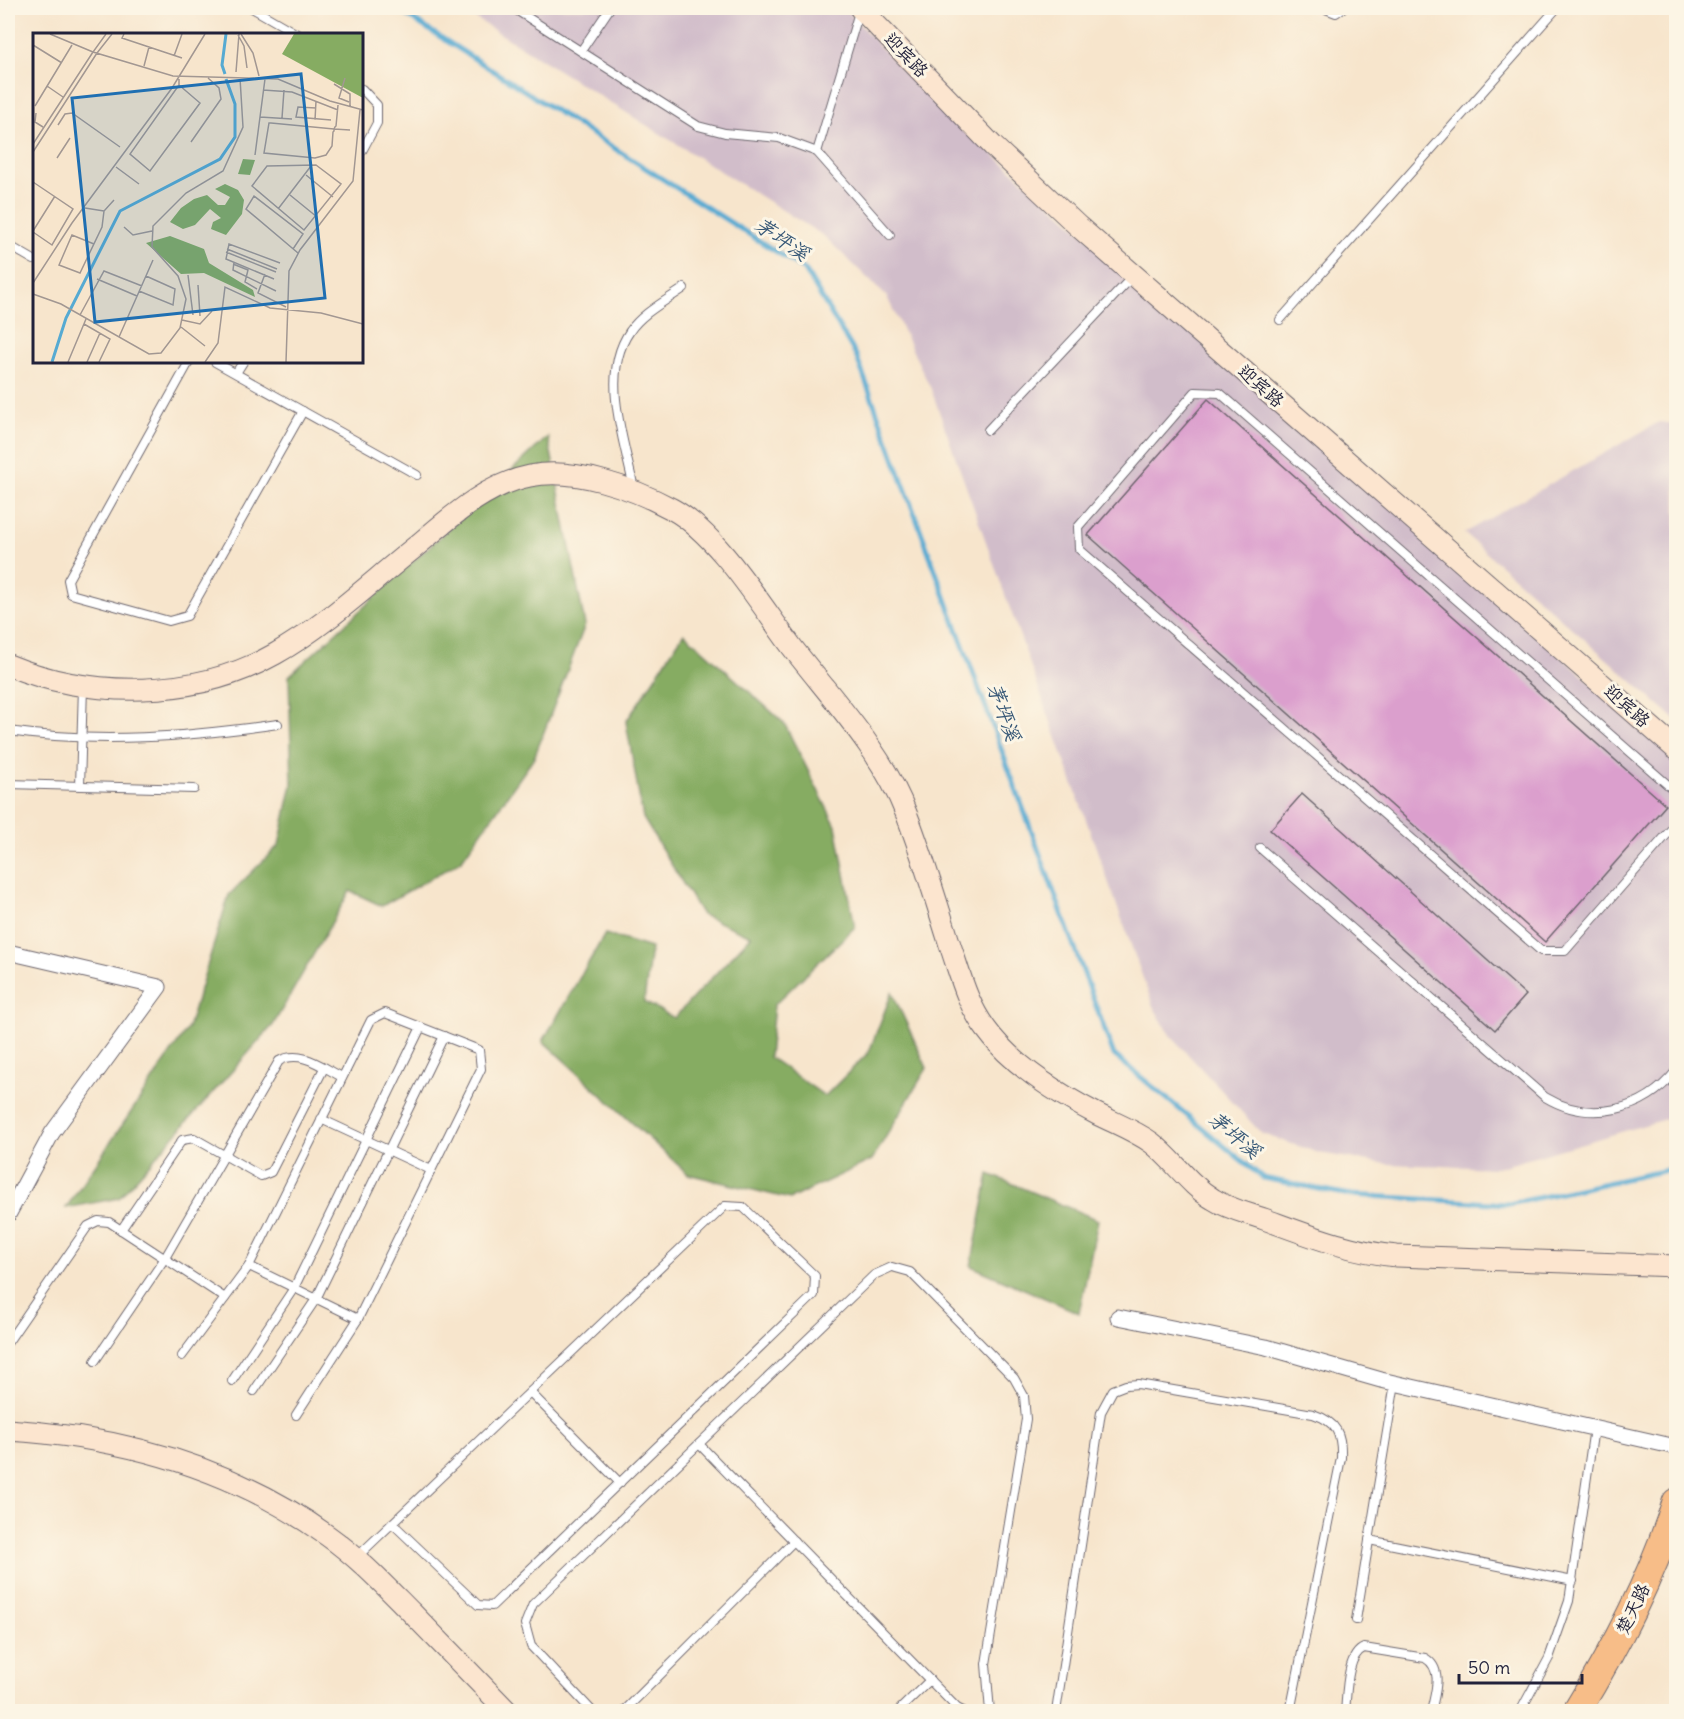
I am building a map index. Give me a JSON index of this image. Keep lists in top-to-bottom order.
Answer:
{
  "streets": {
    "highway": ["楚天路"],
    "street": ["迎宾路"]
  },
  "water": ["茅坪溪"],
  "scale_bar": "50 m"
}
